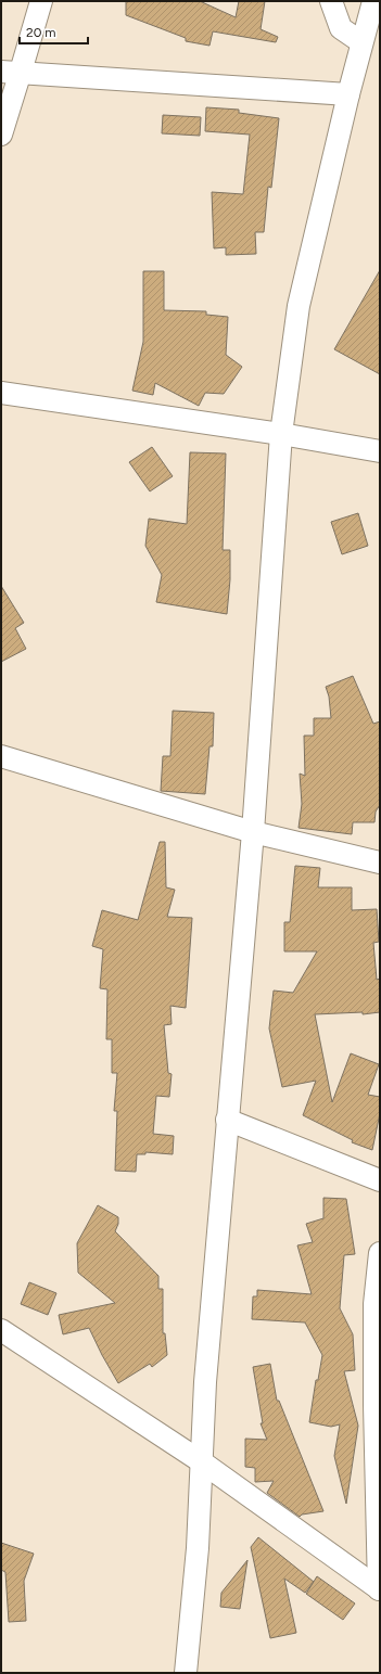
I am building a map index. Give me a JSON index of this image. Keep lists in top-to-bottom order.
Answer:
{
  "scale_bar": "20 m"
}
